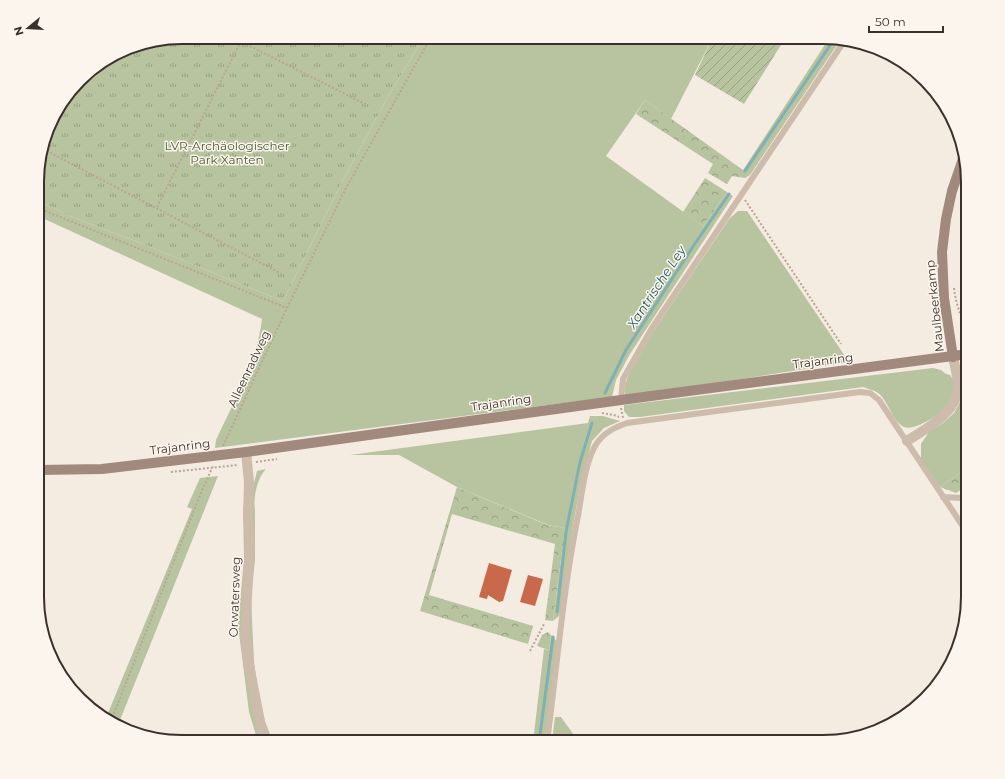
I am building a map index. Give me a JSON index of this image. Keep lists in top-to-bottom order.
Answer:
{
  "streets": {
    "main road": ["Maulbeerkamp", "Trajanring"],
    "street": ["Orwatersweg"],
    "path": ["Alleenradweg"]
  },
  "crossings": [
    ["Maulbeerkamp", "Trajanring"],
    ["Trajanring", "Alleenradweg"],
    ["Trajanring", "Orwatersweg"]
  ],
  "water": ["Xantrische Ley"],
  "parks": ["LVR-Archäologischer Park Xanten"],
  "scale_bar": "50 m",
  "north": "left"
}
